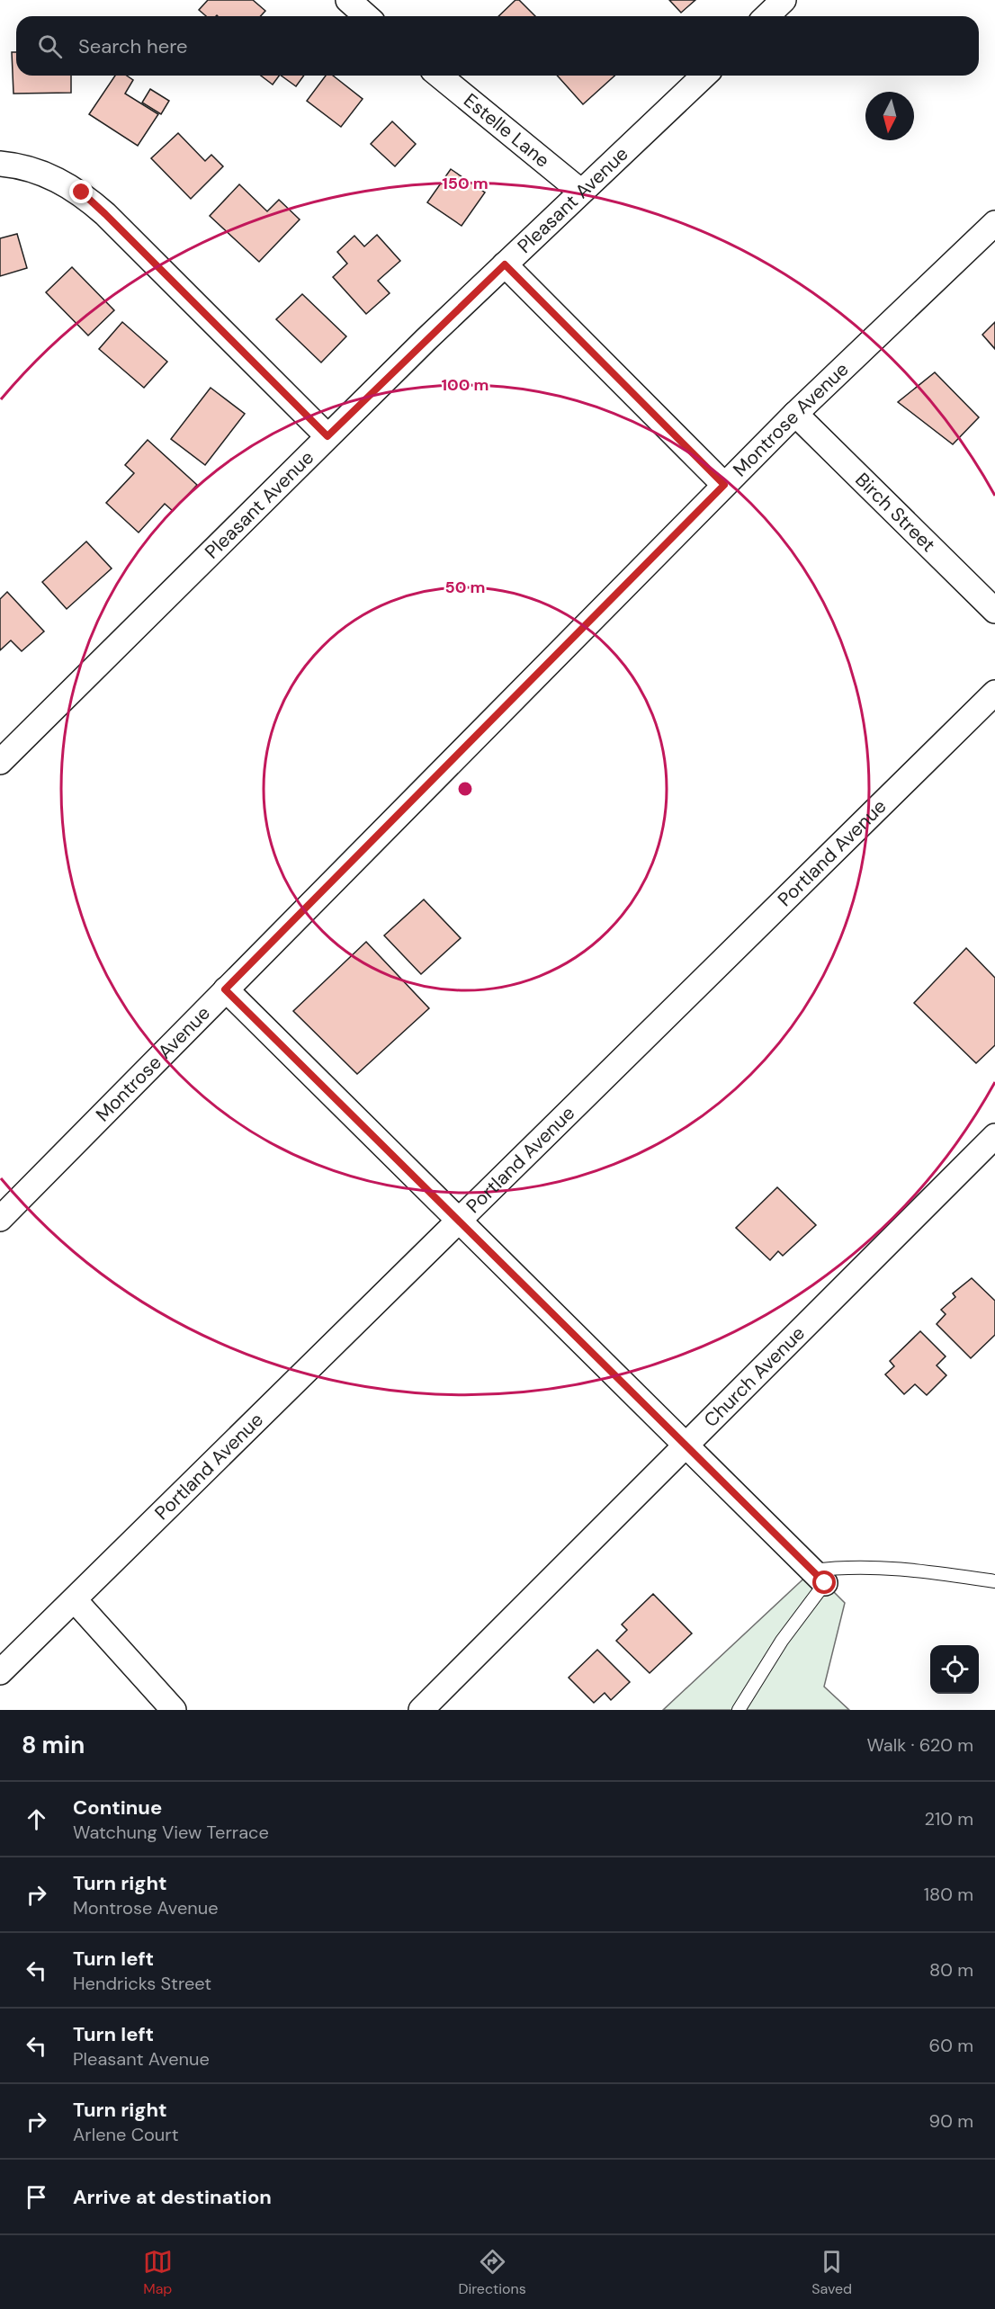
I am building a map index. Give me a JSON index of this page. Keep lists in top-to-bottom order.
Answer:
{
  "streets": {
    "street": [
      "Estelle Lane",
      "Pleasant Avenue",
      "Montrose Avenue",
      "Birch Street",
      "Portland Avenue",
      "Church Avenue"
    ]
  },
  "crossings": [
    ["Estelle Lane", "Pleasant Avenue"],
    ["Montrose Avenue", "Birch Street"]
  ],
  "north": "bottom",
  "page": {
    "search": "Search here",
    "heading": ["8 min", "Walk · 620 m"],
    "list": [
      ["Continue", "Watchung View Terrace", "210 m"],
      ["Turn right", "Montrose Avenue", "180 m"],
      ["Turn left", "Hendricks Street", "80 m"],
      ["Turn left", "Pleasant Avenue", "60 m"],
      ["Turn right", "Arlene Court", "90 m"],
      "Arrive at destination"
    ],
    "nav": ["Map", "Directions", "Saved"]
  },
  "rings": ["150 m", "100 m", "50 m"]
}
